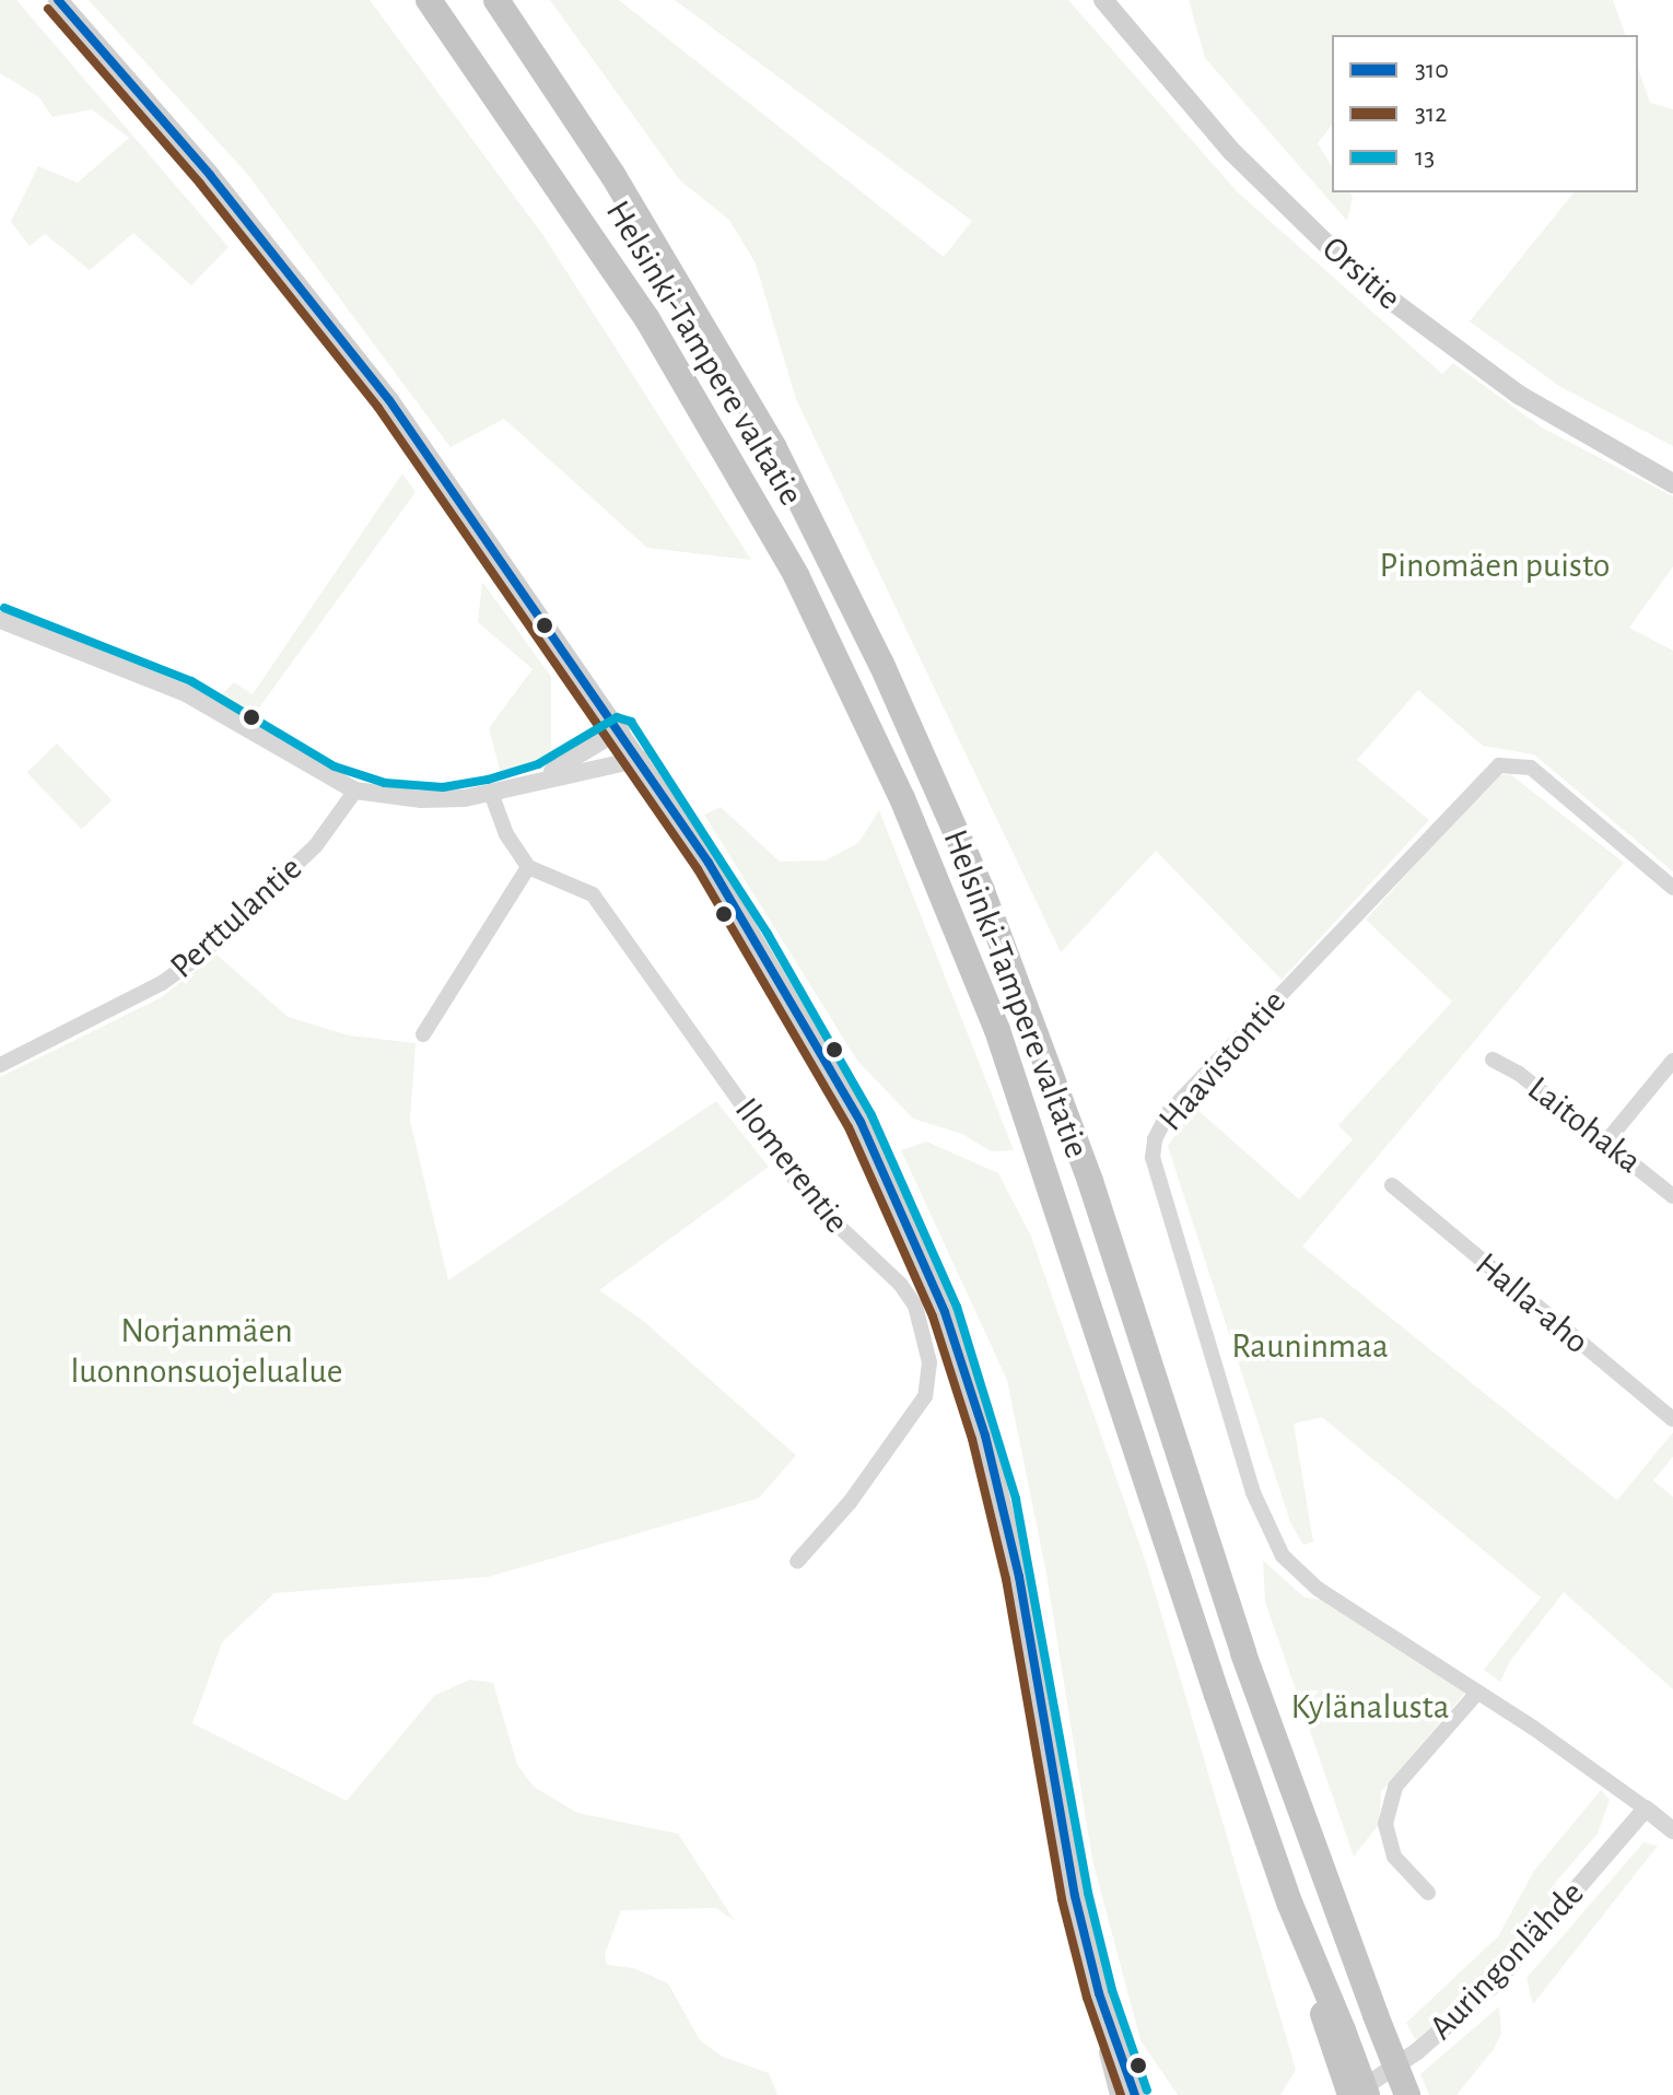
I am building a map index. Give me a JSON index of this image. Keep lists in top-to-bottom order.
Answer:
{
  "streets": {
    "highway": ["Helsinki-Tampere valtatie"],
    "main road": ["Orsitie"],
    "street": [
      "Perttulantie",
      "Haavistontie",
      "Laitohaka",
      "Ilomerentie",
      "Halla-aho",
      "Auringonlähde"
    ]
  },
  "parks": [
    "Pinomäen puisto",
    "Norjanmäen luonnonsuojelualue",
    "Rauninmaa",
    "Kylänalusta"
  ],
  "lines": ["transit line 310", "transit line 312", "transit line 13"],
  "legend": ["310", "312", "13"]
}
